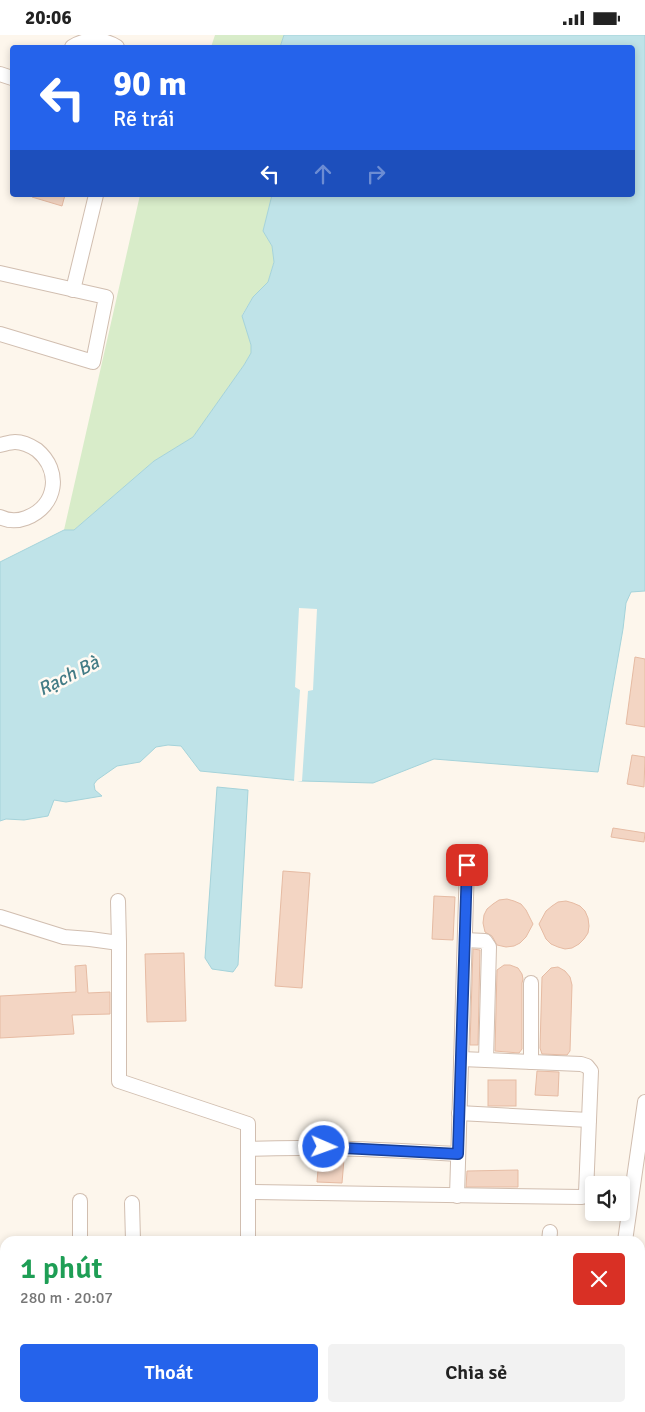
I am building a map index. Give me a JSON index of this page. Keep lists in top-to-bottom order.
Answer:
{
  "water": ["Rạch Bà"],
  "page": {
    "status": "20:06",
    "turn": ["90 m", "Rẽ trái"],
    "heading": ["1 phút", "280 m · 20:07"],
    "buttons": ["Thoát", "Chia sẻ"]
  }
}
